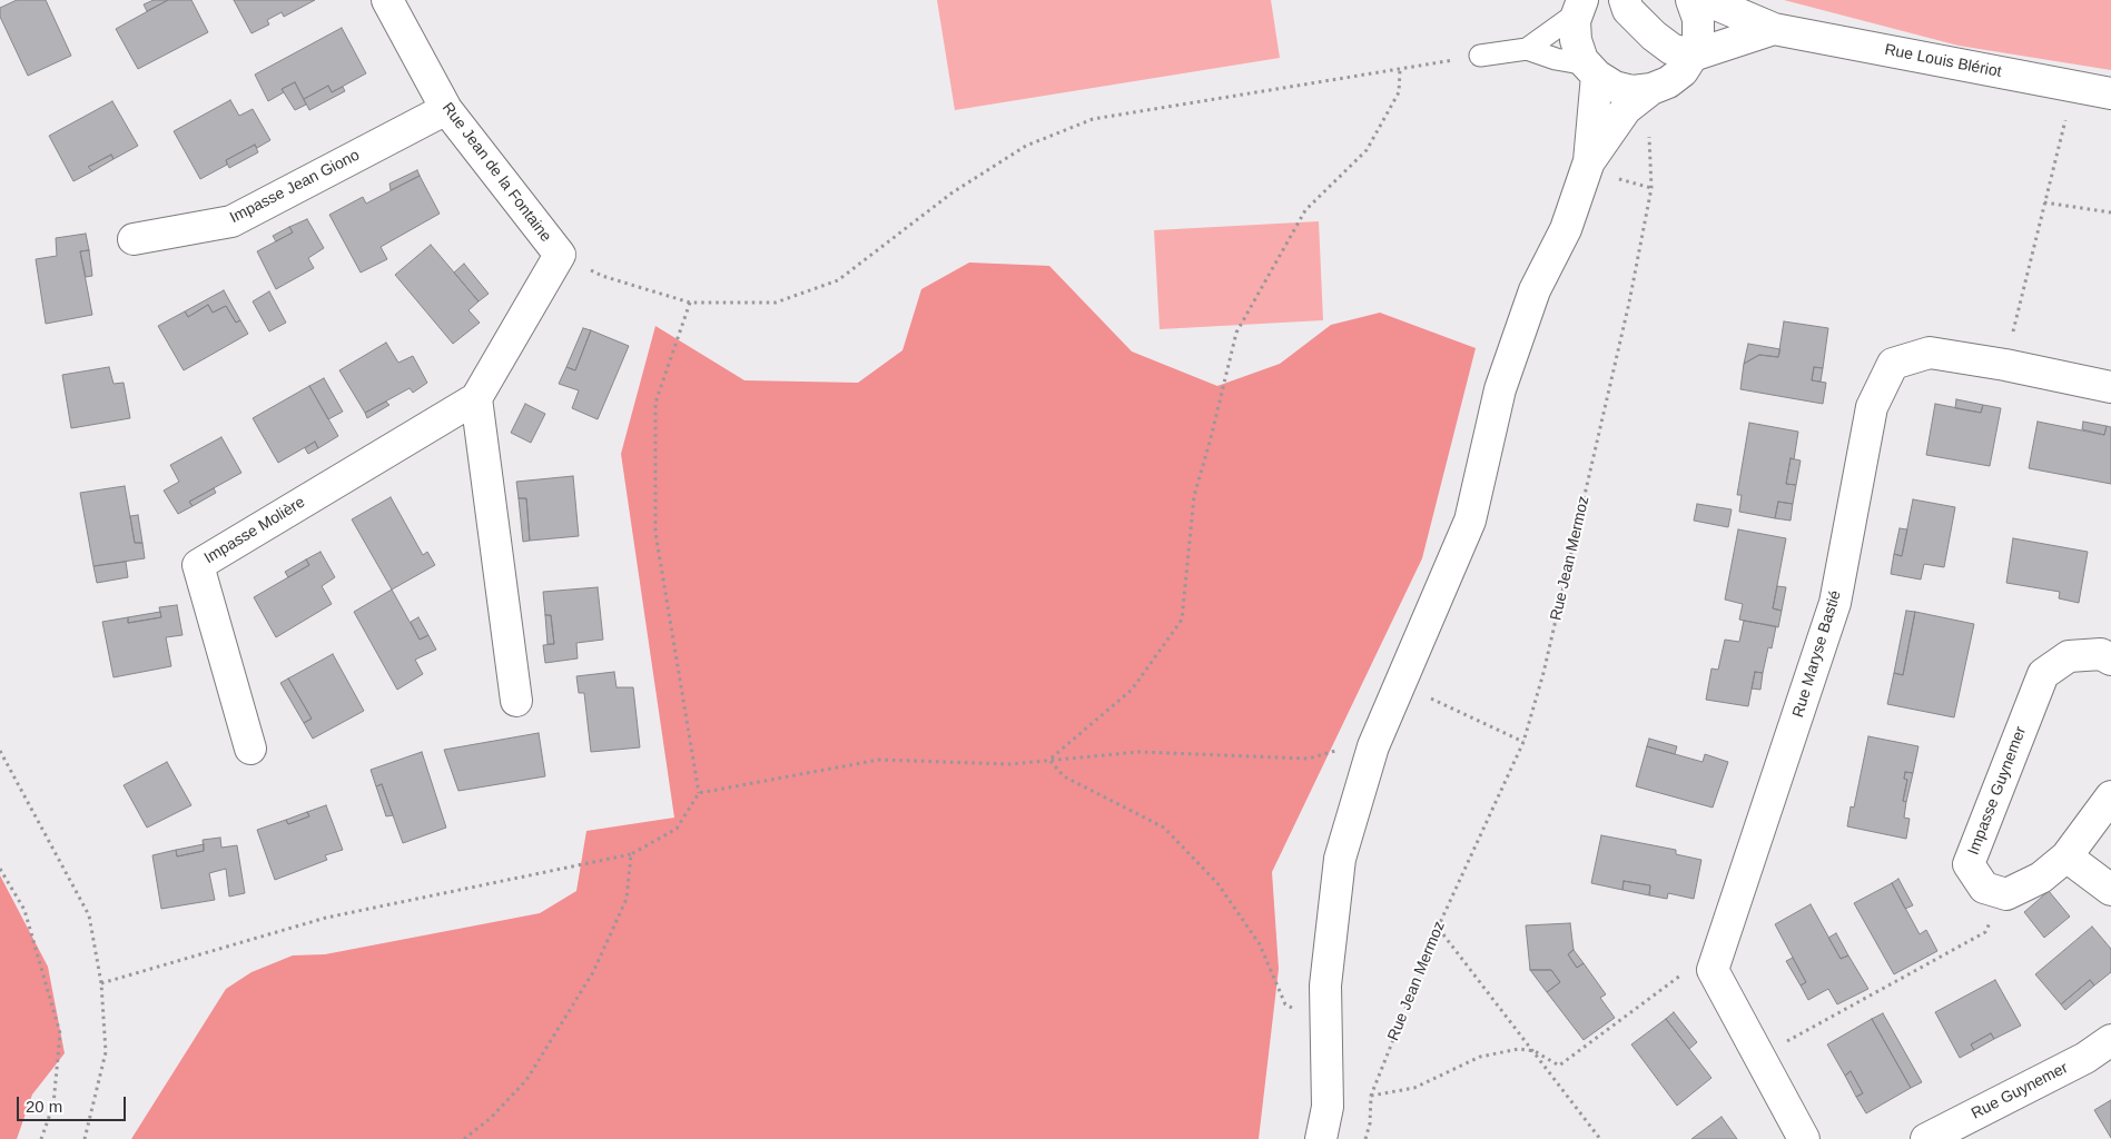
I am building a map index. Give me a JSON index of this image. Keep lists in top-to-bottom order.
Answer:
{
  "streets": {
    "street": [
      "Rue Louis Blériot",
      "Rue Jean de la Fontaine",
      "Impasse Jean Giono",
      "Impasse Molière",
      "Rue Maryse Bastié",
      "Impasse Guynemer",
      "Rue Guynemer"
    ],
    "path": ["Rue Jean Mermoz"]
  },
  "crossings": [
    ["Rue Jean de la Fontaine", "Impasse Jean Giono"],
    ["Rue Jean de la Fontaine", "Impasse Molière"]
  ],
  "scale_bar": "20 m"
}
